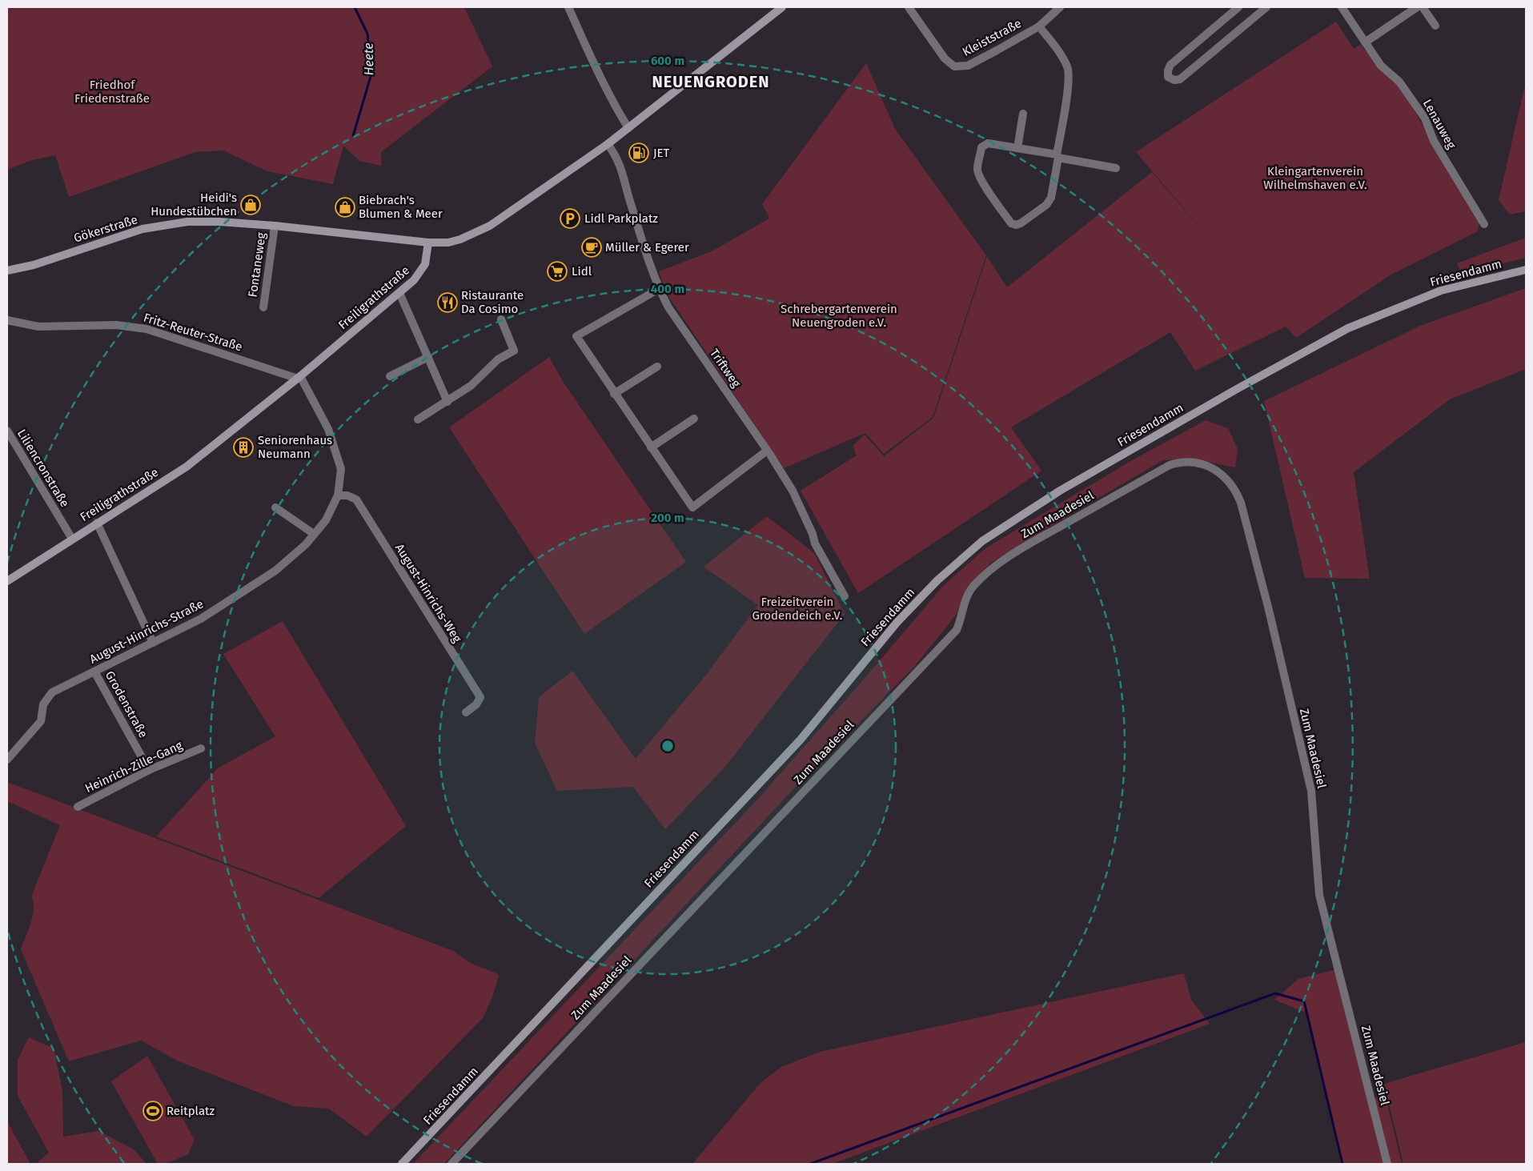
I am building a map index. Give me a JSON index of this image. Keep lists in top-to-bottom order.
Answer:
{
  "streets": {
    "main road": ["Gökerstraße", "Friesendamm", "Freiligrathstraße"],
    "street": [
      "Kleiststraße",
      "Lenauweg",
      "Fontaneweg",
      "Fritz-Reuter-Straße",
      "Triftweg",
      "Liliencronstraße",
      "Zum Maadesiel",
      "August-Hinrichs-Weg",
      "August-Hinrichs-Straße",
      "Grodenstraße",
      "Heinrich-Zille-Gang"
    ]
  },
  "crossings": [
    ["Gökerstraße", "Fontaneweg"],
    ["Gökerstraße", "Freiligrathstraße"],
    ["Freiligrathstraße", "Fritz-Reuter-Straße"],
    ["Freiligrathstraße", "Liliencronstraße"],
    ["Freiligrathstraße", "August-Hinrichs-Straße"],
    ["Fritz-Reuter-Straße", "August-Hinrichs-Straße"],
    ["August-Hinrichs-Weg", "August-Hinrichs-Straße"],
    ["August-Hinrichs-Straße", "Grodenstraße"],
    ["Grodenstraße", "Heinrich-Zille-Gang"]
  ],
  "districts": ["NEUENGRODEN"],
  "water": ["Heete"],
  "parks": [
    "Friedhof Friedenstraße",
    "Kleingartenverein Wilhelmshaven e.V.",
    "Schrebergartenverein Neuengroden e.V.",
    "Freizeitverein Grodendeich e.V."
  ],
  "places": {
    "fuel station": ["JET"],
    "shop": ["Heidi's Hundestübchen", "Biebrach's Blumen & Meer"],
    "parking": ["Lidl Parkplatz"],
    "cafe": ["Müller & Egerer"],
    "supermarket": ["Lidl"],
    "restaurant": ["Ristaurante Da Cosimo"],
    "building": ["Seniorenhaus Neumann"],
    "sports": ["Reitplatz"]
  },
  "rings": ["600 m", "400 m", "200 m"]
}
